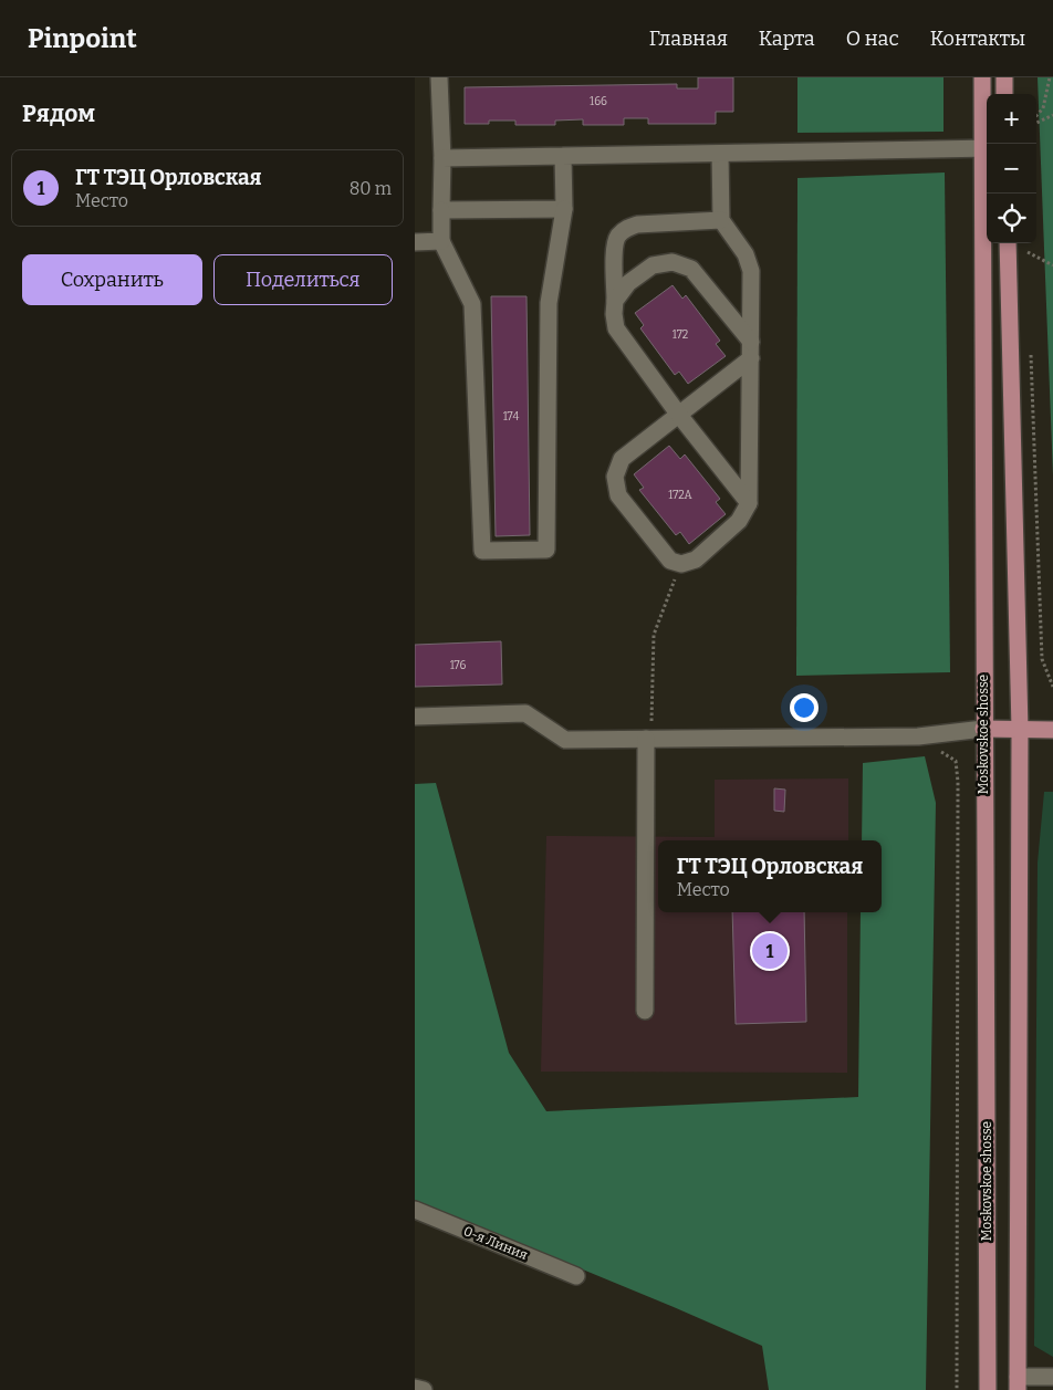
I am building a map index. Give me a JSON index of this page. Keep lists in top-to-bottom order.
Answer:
{
  "streets": {
    "main road": ["Moskovskoe shosse"],
    "street": ["0-я Линия"]
  },
  "house_numbers": [
    "166",
    "172",
    "174",
    "172А",
    "176"
  ],
  "page": {
    "header": "Pinpoint",
    "nav": [
      "Главная",
      "Карта",
      "О нас",
      "Контакты"
    ],
    "heading": "Рядом",
    "map_buttons": ["+", "−"],
    "list": [
      {
        "mark": "1",
        "name": "ГТ ТЭЦ Орловская",
        "note": "Место",
        "value": "80 m"
      }
    ],
    "buttons": ["Сохранить", "Поделиться"],
    "popup": ["ГТ ТЭЦ Орловская", "Место"],
    "pins": "1"
  }
}
